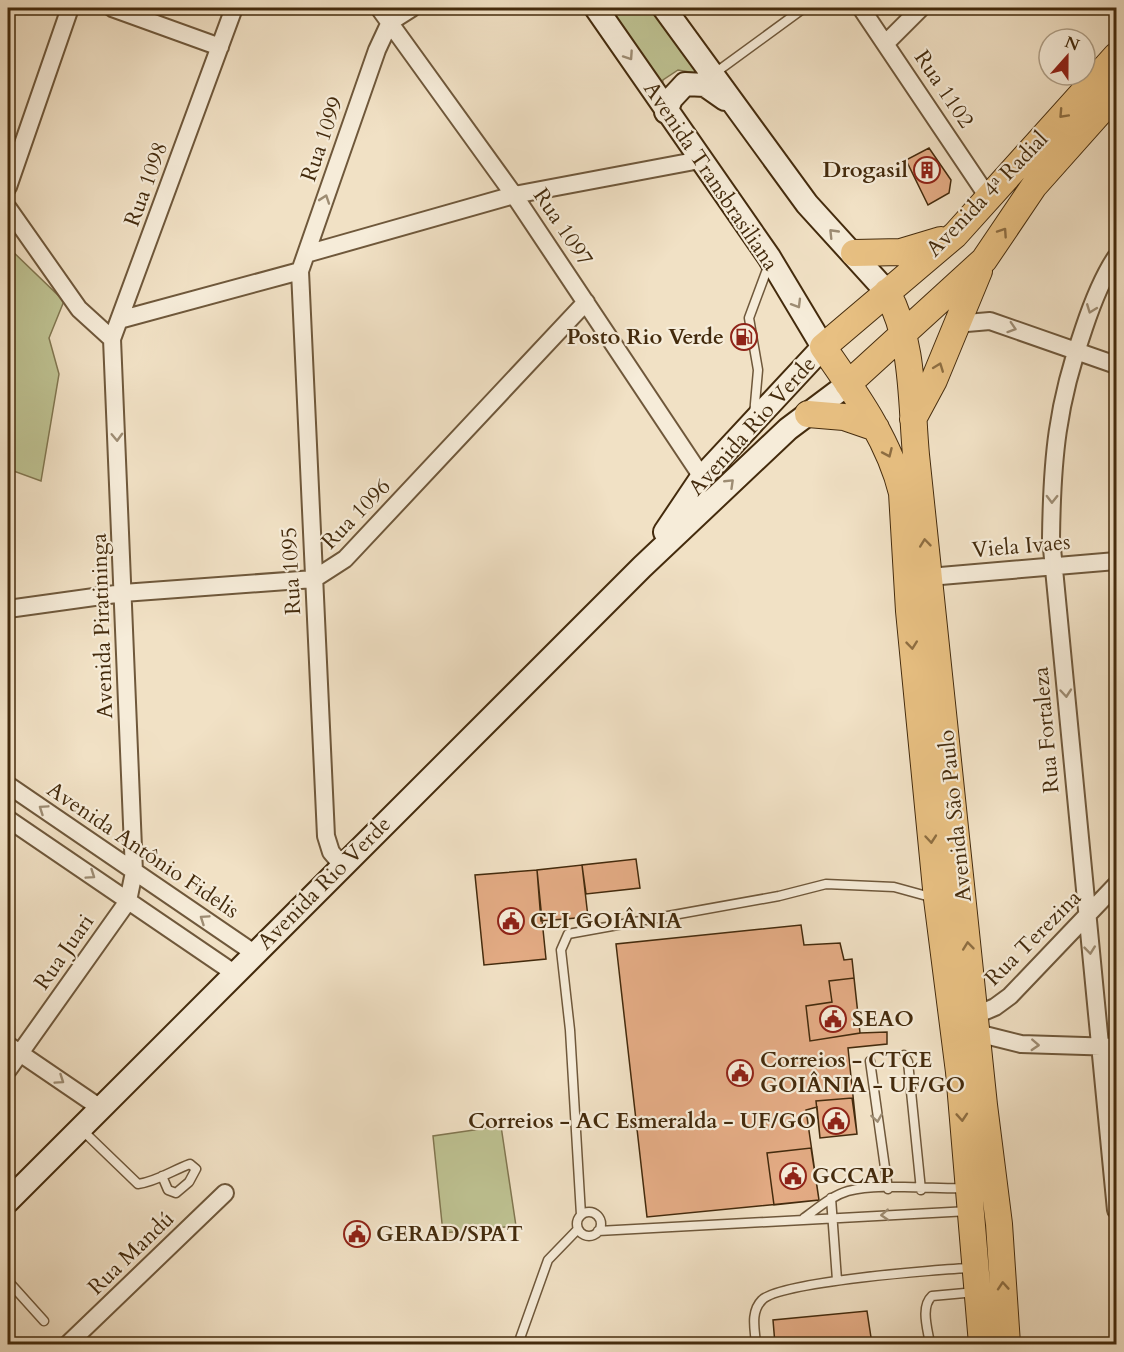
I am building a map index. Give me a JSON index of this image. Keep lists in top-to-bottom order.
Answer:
{
  "streets": {
    "main road": ["Avenida 4ª Radial", "Avenida São Paulo"],
    "street": [
      "Rua 1102",
      "Rua 1099",
      "Avenida Transbrasiliana",
      "Rua 1098",
      "Rua 1097",
      "Avenida Rio Verde",
      "Rua 1096",
      "Viela Ivaes",
      "Rua 1095",
      "Avenida Piratininga",
      "Rua Fortaleza",
      "Avenida Antônio Fidelis",
      "Rua Terezina",
      "Rua Juari",
      "Rua Mandú"
    ]
  },
  "crossings": [
    ["Rua 1102", "Avenida 4ª Radial"],
    ["Rua 1099", "Rua 1097"],
    ["Rua 1099", "Rua 1095"],
    ["Avenida Transbrasiliana", "Avenida 4ª Radial"],
    ["Avenida Transbrasiliana", "Avenida Rio Verde"],
    ["Avenida Transbrasiliana", "Avenida São Paulo"],
    ["Rua 1098", "Avenida Piratininga"],
    ["Avenida 4ª Radial", "Avenida Rio Verde"],
    ["Avenida 4ª Radial", "Avenida São Paulo"],
    ["Rua 1097", "Avenida Rio Verde"],
    ["Rua 1097", "Rua 1096"],
    ["Avenida Rio Verde", "Rua 1095"],
    ["Avenida Rio Verde", "Avenida São Paulo"],
    ["Avenida Rio Verde", "Avenida Antônio Fidelis"],
    ["Rua 1096", "Rua 1095"],
    ["Rua 1096", "Avenida Piratininga"],
    ["Viela Ivaes", "Rua Fortaleza"],
    ["Viela Ivaes", "Avenida São Paulo"],
    ["Avenida Piratininga", "Avenida Antônio Fidelis"],
    ["Avenida Piratininga", "Rua Juari"],
    ["Rua Fortaleza", "Rua Terezina"],
    ["Avenida São Paulo", "Rua Terezina"],
    ["Avenida Antônio Fidelis", "Rua Juari"]
  ],
  "one_way": ["Rua 1099", "Avenida Piratininga", "Rua Fortaleza"],
  "places": {
    "building": ["Drogasil"],
    "fuel station": ["Posto Rio Verde"],
    "public building": [
      "CLI GOIÂNIA",
      "SEAO",
      "Correios - CTCE GOIÂNIA - UF/GO",
      "Correios - AC Esmeralda - UF/GO",
      "GCCAP",
      "GERAD/SPAT"
    ]
  },
  "north": "top"
}
